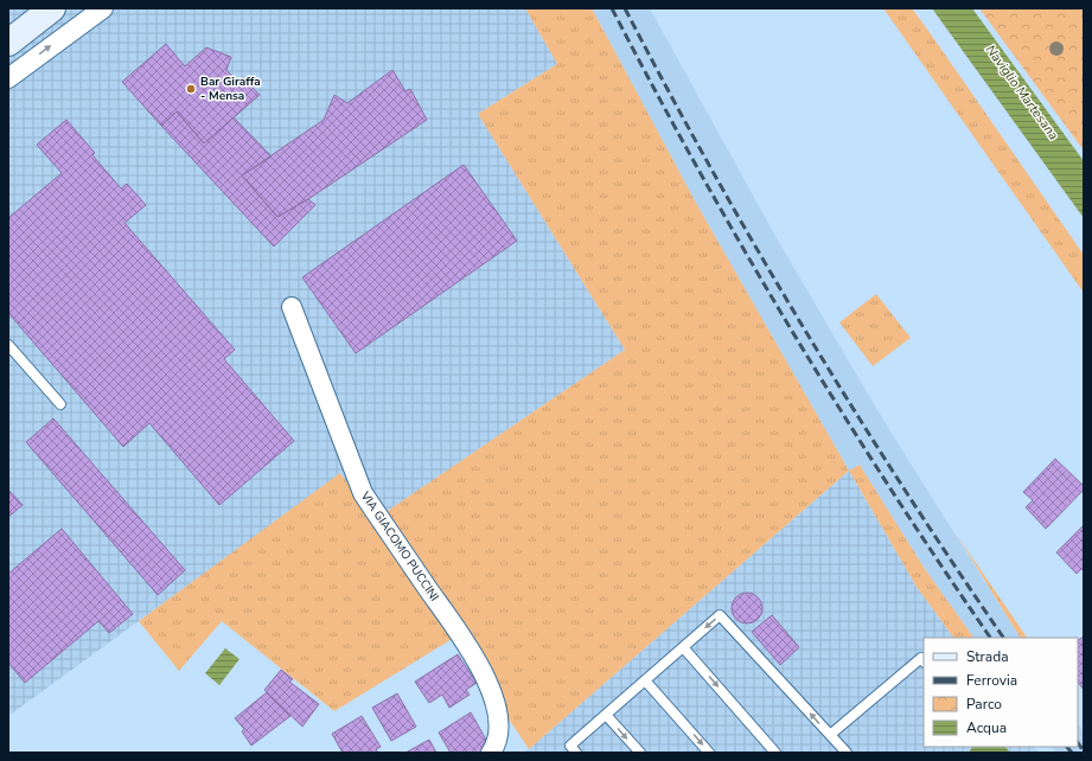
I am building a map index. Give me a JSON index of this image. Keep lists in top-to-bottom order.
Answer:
{
  "streets": {
    "street": ["VIA GIACOMO PUCCINI"]
  },
  "water": ["Naviglio Martesana"],
  "places": ["Bar Giraffa - Mensa"],
  "legend": [
    "Strada",
    "Ferrovia",
    "Parco",
    "Acqua"
  ]
}
